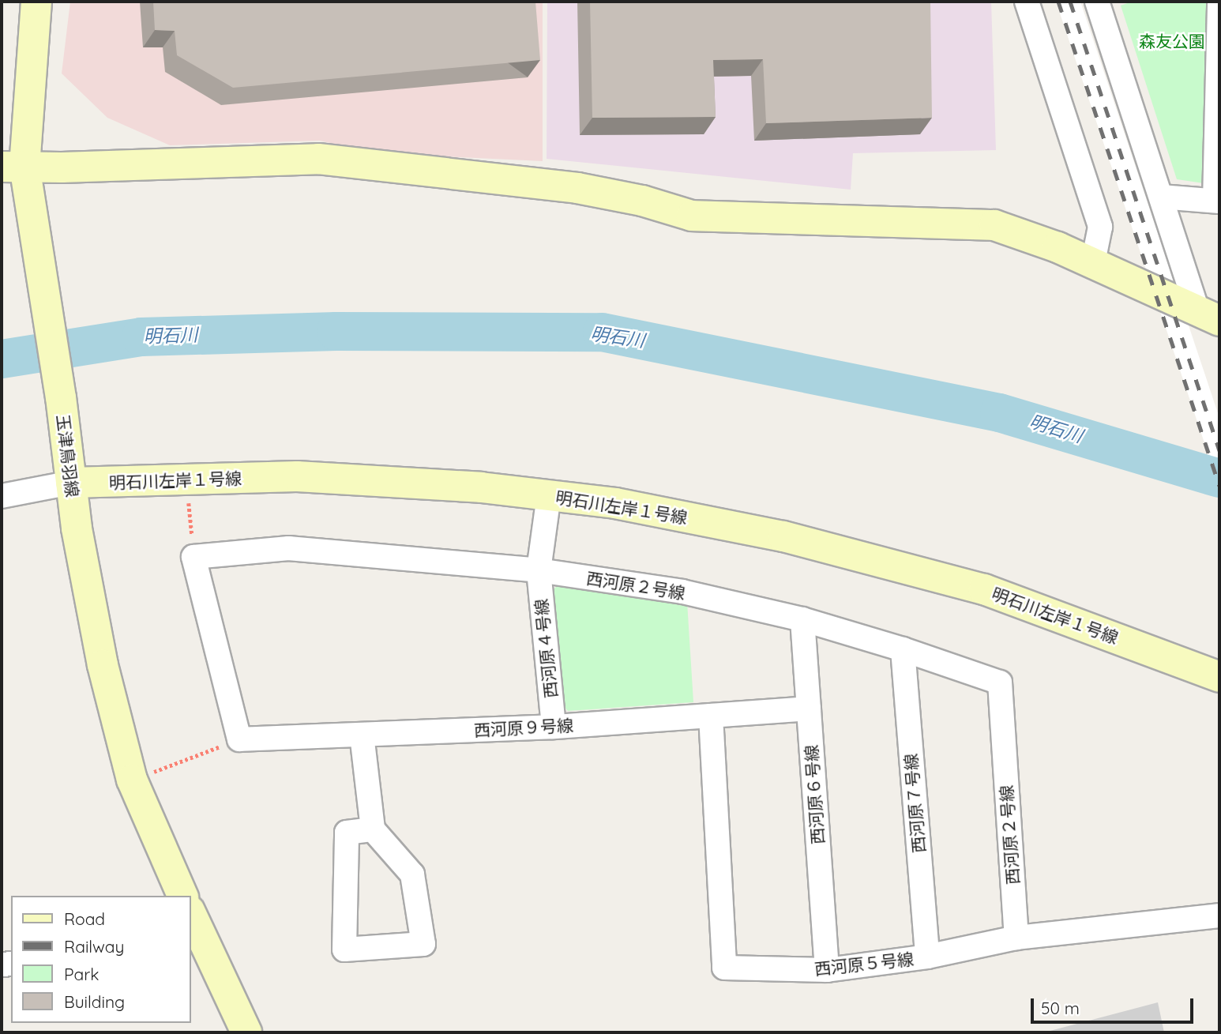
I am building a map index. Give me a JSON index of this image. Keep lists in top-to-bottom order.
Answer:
{
  "streets": {
    "street": [
      "玉津鳥羽線",
      "明石川左岸１号線",
      "西河原２号線",
      "西河原４号線",
      "西河原９号線",
      "西河原６号線",
      "西河原７号線",
      "西河原５号線"
    ]
  },
  "crossings": [
    ["玉津鳥羽線", "明石川左岸１号線"],
    ["明石川左岸１号線", "西河原４号線"],
    ["西河原２号線", "西河原４号線"],
    ["西河原２号線", "西河原６号線"],
    ["西河原２号線", "西河原７号線"],
    ["西河原２号線", "西河原５号線"],
    ["西河原４号線", "西河原９号線"],
    ["西河原９号線", "西河原６号線"],
    ["西河原９号線", "西河原５号線"],
    ["西河原６号線", "西河原５号線"],
    ["西河原７号線", "西河原５号線"]
  ],
  "water": ["明石川"],
  "parks": ["森友公園"],
  "legend": [
    "Road",
    "Railway",
    "Park",
    "Building"
  ],
  "scale_bar": "50 m"
}
